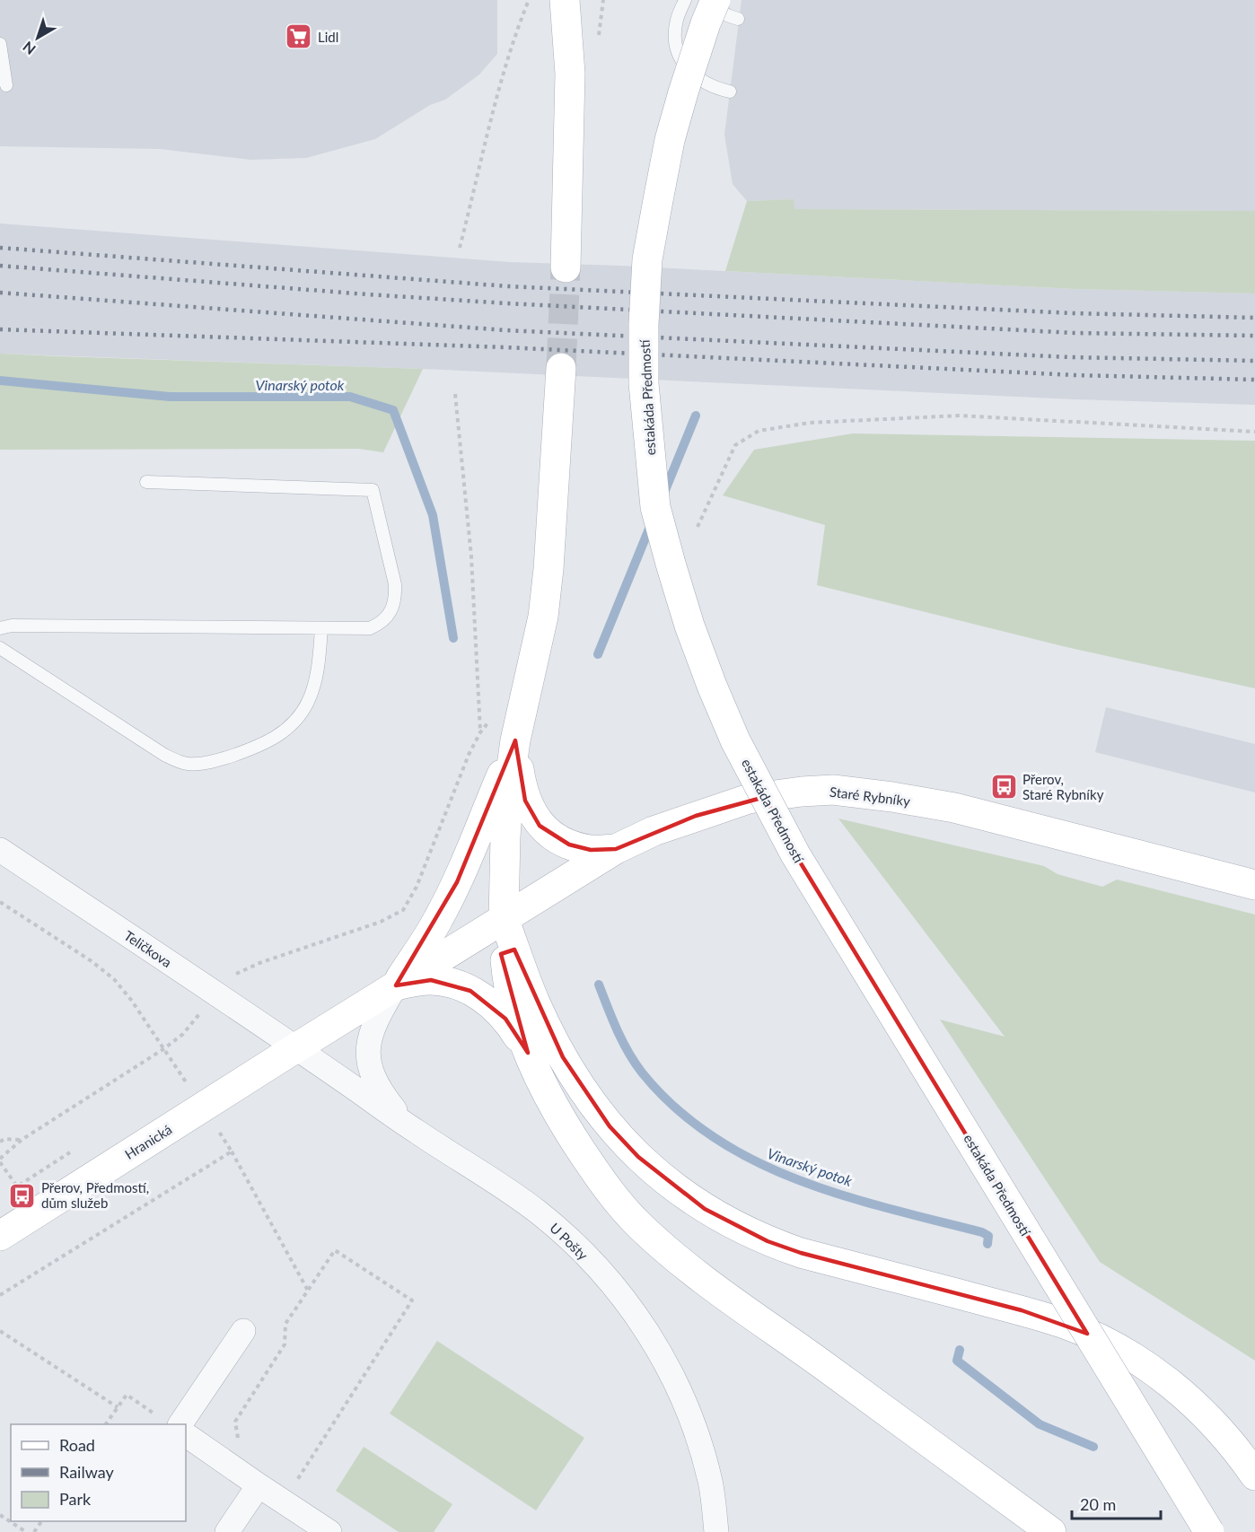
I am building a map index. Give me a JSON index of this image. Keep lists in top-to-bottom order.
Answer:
{
  "streets": {
    "main road": ["estakáda Předmostí", "Staré Rybníky", "Hranická"],
    "street": ["Teličkova", "U Pošty"]
  },
  "crossings": [
    ["Staré Rybníky", "Hranická"],
    ["Teličkova", "Hranická"],
    ["Teličkova", "U Pošty"],
    ["Hranická", "U Pošty"]
  ],
  "water": ["Vinarský potok"],
  "places": {
    "supermarket": ["Lidl"],
    "bus stop": ["Přerov, Staré Rybníky", "Přerov, Předmostí, dům služeb"]
  },
  "legend": ["Road", "Railway", "Park"],
  "scale_bar": "20 m",
  "north": "bottom left"
}
